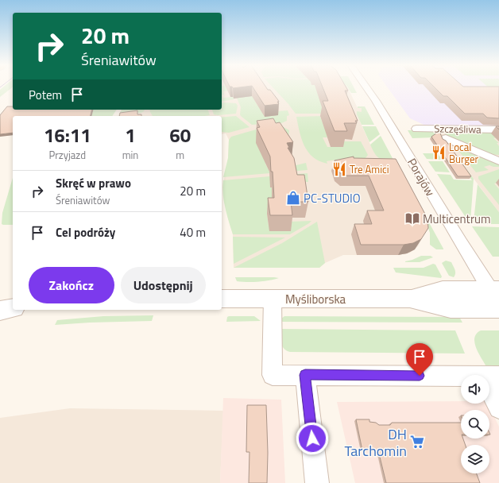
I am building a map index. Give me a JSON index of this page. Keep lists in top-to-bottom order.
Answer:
{
  "streets": {
    "street": ["Szczęśliwa", "Porajów", "Myśliborska"]
  },
  "crossings": [
    ["Porajów", "Myśliborska"]
  ],
  "places": {
    "restaurant": ["Local Burger", "Tre Amici"],
    "shop": ["PC-STUDIO"],
    "library": ["Multicentrum"],
    "supermarket": ["DH Tarchomin"]
  },
  "page": {
    "turn": ["20 m", "Śreniawitów"],
    "then": "Potem",
    "eta": [
      "16:11",
      "Przyjazd",
      "1",
      "min",
      "60",
      "m"
    ],
    "list": [
      {
        "name": "Skręć w prawo",
        "note": "Śreniawitów",
        "value": "20 m"
      },
      {
        "name": "Cel podróży",
        "value": "40 m"
      }
    ],
    "buttons": ["Zakończ", "Udostępnij"]
  }
}
